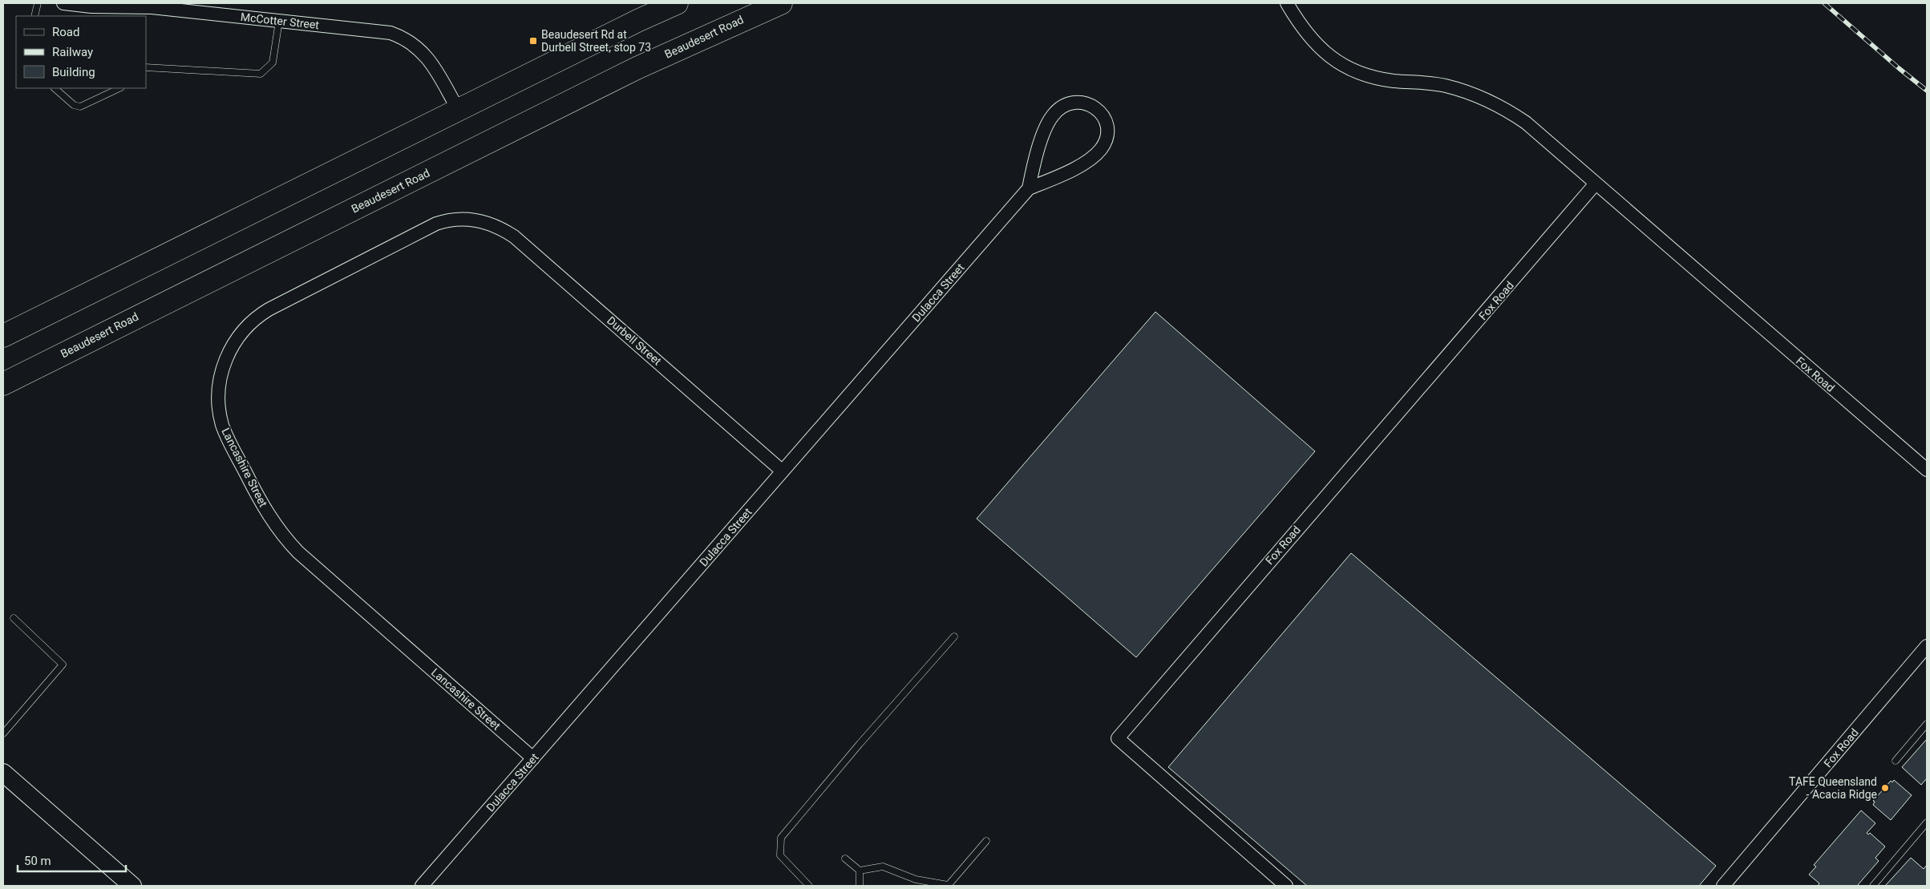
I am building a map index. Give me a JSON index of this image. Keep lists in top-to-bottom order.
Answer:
{
  "streets": {
    "highway": ["Beaudesert Road"],
    "street": [
      "McCotter Street",
      "Dulacca Street",
      "Fox Road",
      "Durbell Street",
      "Lancashire Street"
    ]
  },
  "crossings": [
    ["Dulacca Street", "Durbell Street"],
    ["Dulacca Street", "Lancashire Street"],
    ["Durbell Street", "Lancashire Street"]
  ],
  "places": {
    "transit": ["Beaudesert Rd at Durbell Street, stop 73"],
    "other": ["TAFE Queensland - Acacia Ridge"]
  },
  "legend": ["Road", "Railway", "Building"],
  "scale_bar": "50 m"
}
